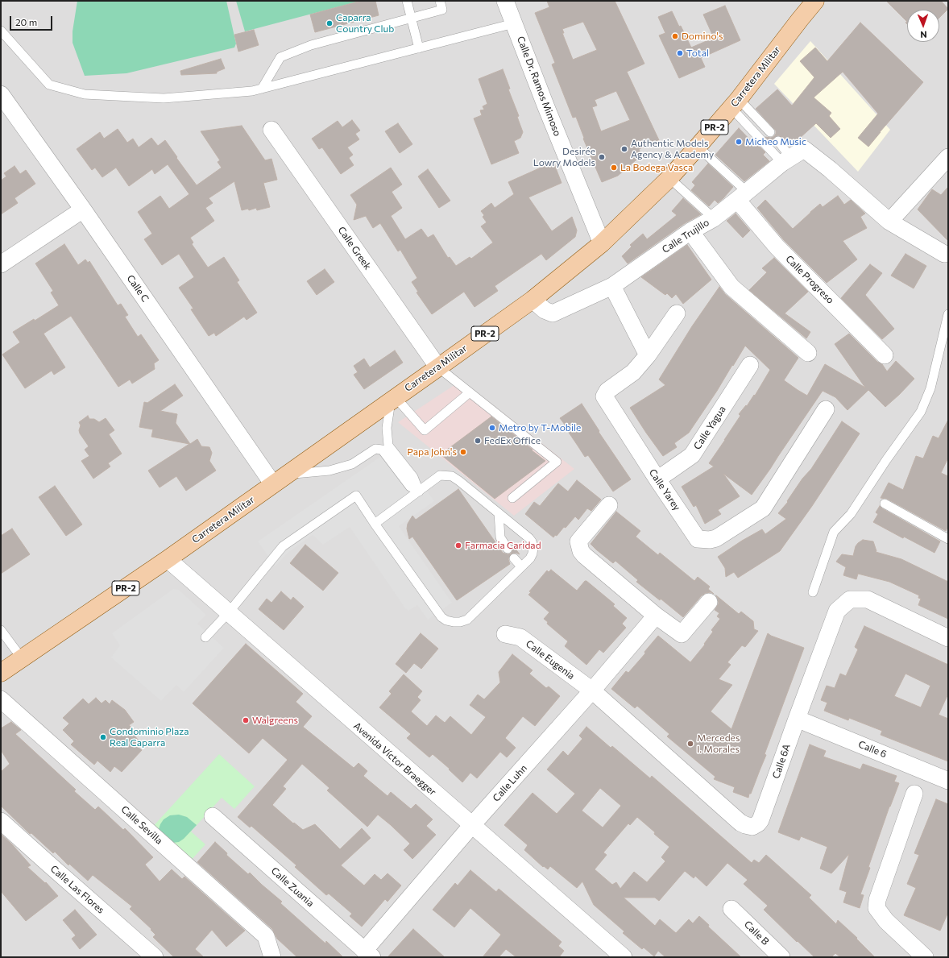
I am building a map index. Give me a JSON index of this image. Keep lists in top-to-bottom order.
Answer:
{
  "streets": {
    "main road": ["Carretera Militar", "PR-2"],
    "street": [
      "Calle Dr. Ramos Mimoso",
      "Calle Trujillo",
      "Calle Greek",
      "Calle Progreso",
      "Calle C",
      "Calle Yagua",
      "Calle Yarey",
      "Calle Eugenia",
      "Calle 6",
      "Avenida Víctor Braegger",
      "Calle 6A",
      "Calle Luhn",
      "Calle Sevilla",
      "Calle Zuania",
      "Calle Las Flores",
      "Calle B"
    ]
  },
  "crossings": [
    ["Carretera Militar", "Calle Dr. Ramos Mimoso"],
    ["Carretera Militar", "Calle Trujillo"],
    ["Carretera Militar", "Calle Greek"],
    ["Carretera Militar", "Calle C"],
    ["Carretera Militar", "Avenida Víctor Braegger"],
    ["Calle Trujillo", "Calle Progreso"],
    ["Calle Yagua", "Calle Yarey"],
    ["Calle Eugenia", "Calle 6A"],
    ["Calle Eugenia", "Calle Luhn"],
    ["Calle 6", "Calle 6A"],
    ["Avenida Víctor Braegger", "Calle Luhn"],
    ["Calle 6A", "Calle Luhn"],
    ["Calle Luhn", "Calle Zuania"]
  ],
  "places": [
    "Caparra Country Club",
    "Domino's",
    "Total",
    "Micheo Music",
    "Authentic Models Agency & Academy",
    "Desirée Lowry Models",
    "La Bodega Vasca",
    "Metro by T-Mobile",
    "FedEx Office",
    "Papa John's",
    "Farmacia Caridad",
    "Walgreens",
    "Condominio Plaza Real Caparra",
    "Mercedes I. Morales"
  ],
  "scale_bar": "20 m",
  "north": "bottom"
}
